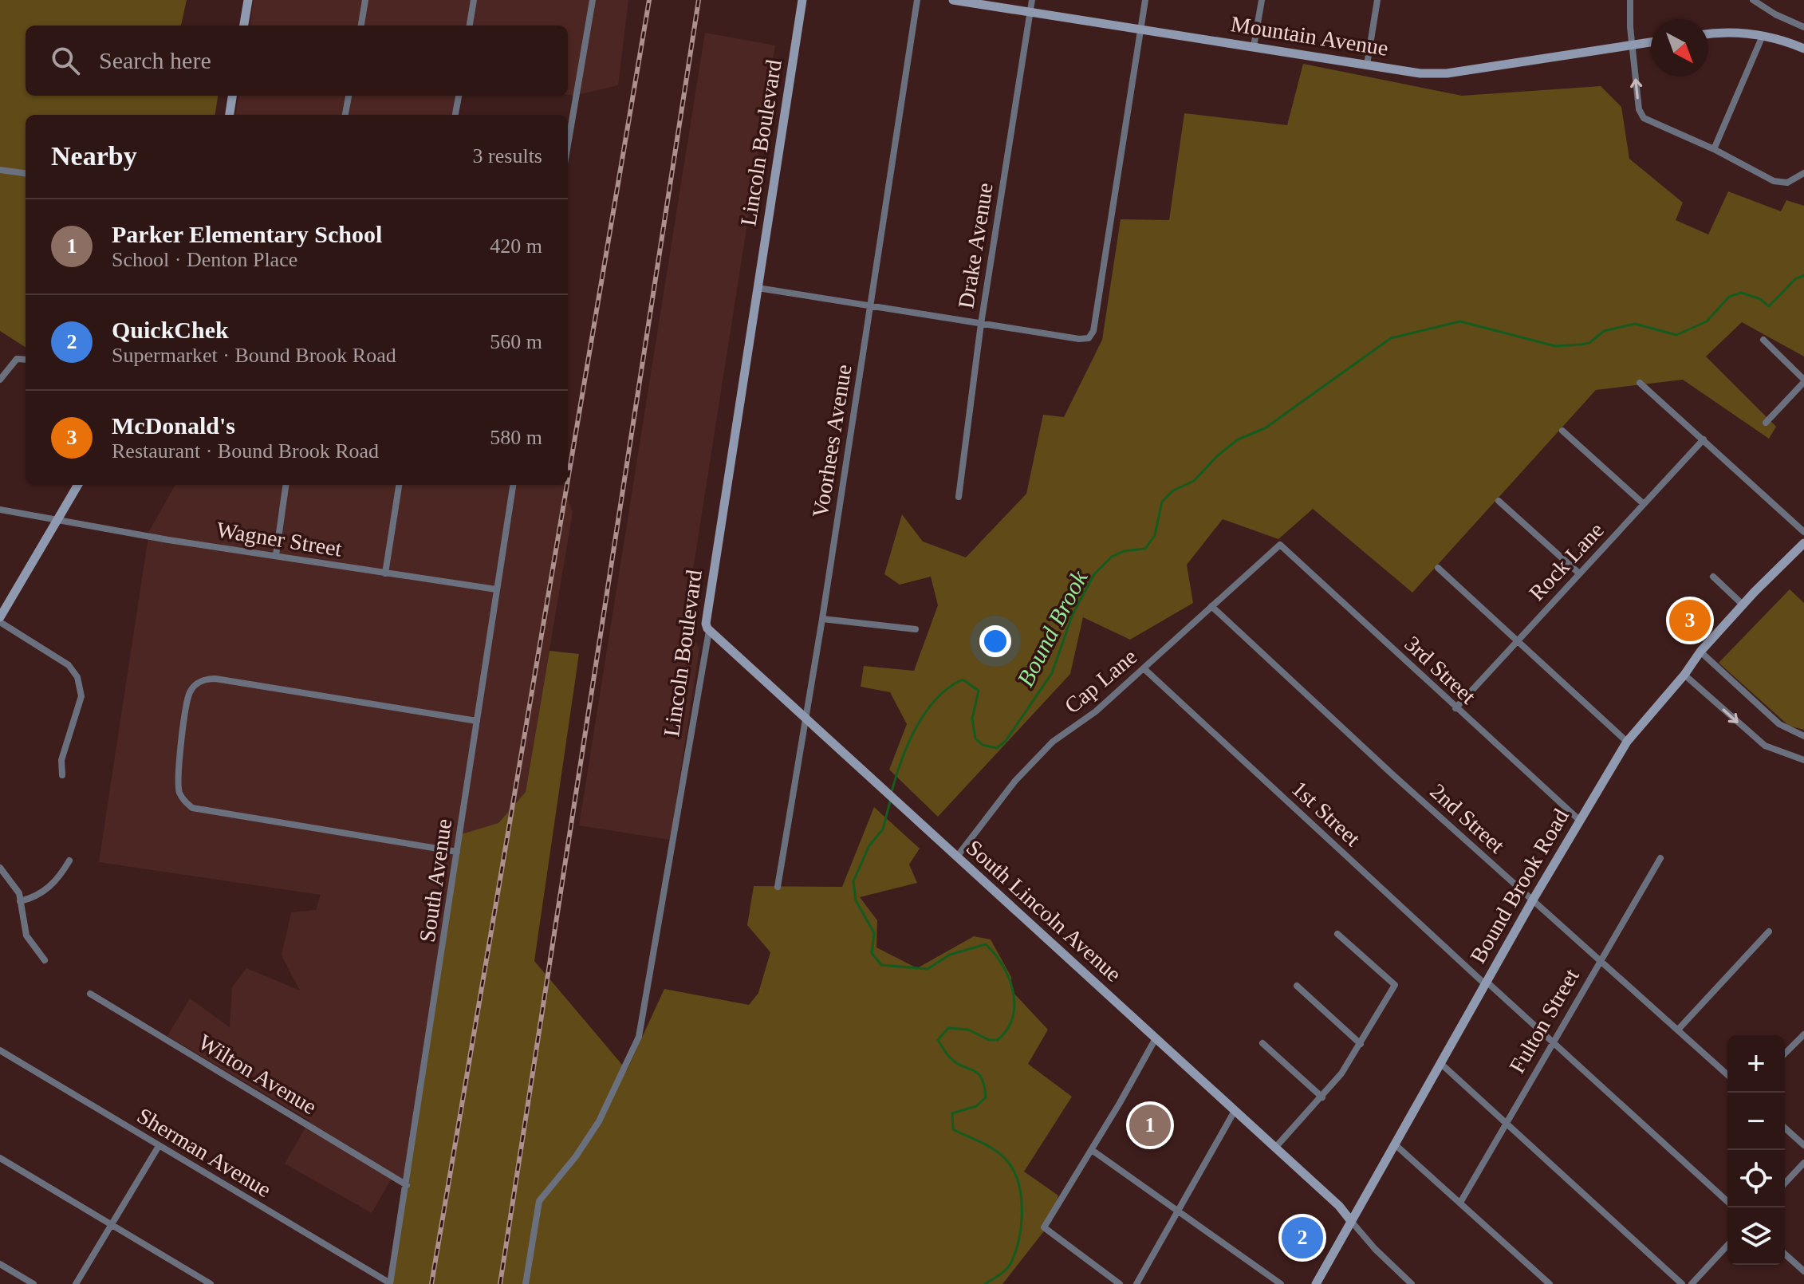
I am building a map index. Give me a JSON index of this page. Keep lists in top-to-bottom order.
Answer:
{
  "streets": {
    "main road": [
      "Mountain Avenue",
      "Lincoln Boulevard",
      "Bound Brook Road",
      "South Lincoln Avenue"
    ],
    "street": [
      "Drake Avenue",
      "Voorhees Avenue",
      "Wagner Street",
      "Rock Lane",
      "3rd Street",
      "Cap Lane",
      "1st Street",
      "2nd Street",
      "South Avenue",
      "Fulton Street",
      "Wilton Avenue",
      "Sherman Avenue"
    ]
  },
  "crossings": [
    ["Mountain Avenue", "Drake Avenue"],
    ["Lincoln Boulevard", "South Lincoln Avenue"],
    ["Voorhees Avenue", "South Lincoln Avenue"],
    ["Wagner Street", "South Avenue"],
    ["Rock Lane", "3rd Street"],
    ["3rd Street", "Cap Lane"],
    ["3rd Street", "Bound Brook Road"],
    ["Cap Lane", "1st Street"],
    ["Cap Lane", "2nd Street"],
    ["Cap Lane", "South Lincoln Avenue"],
    ["1st Street", "Bound Brook Road"],
    ["1st Street", "Fulton Street"],
    ["2nd Street", "Bound Brook Road"],
    ["2nd Street", "Fulton Street"],
    ["South Avenue", "Wilton Avenue"],
    ["South Avenue", "Sherman Avenue"],
    ["Bound Brook Road", "South Lincoln Avenue"]
  ],
  "water": ["Bound Brook"],
  "north": "bottom right",
  "page": {
    "search": "Search here",
    "heading": ["Nearby", "3 results"],
    "list": [
      {
        "mark": "1",
        "name": "Parker Elementary School",
        "note": "School · Denton Place",
        "value": "420 m"
      },
      {
        "mark": "2",
        "name": "QuickChek",
        "note": "Supermarket · Bound Brook Road",
        "value": "560 m"
      },
      {
        "mark": "3",
        "name": "McDonald's",
        "note": "Restaurant · Bound Brook Road",
        "value": "580 m"
      }
    ],
    "pins": ["3", "1", "2"],
    "map_buttons": ["+", "−"]
  }
}
